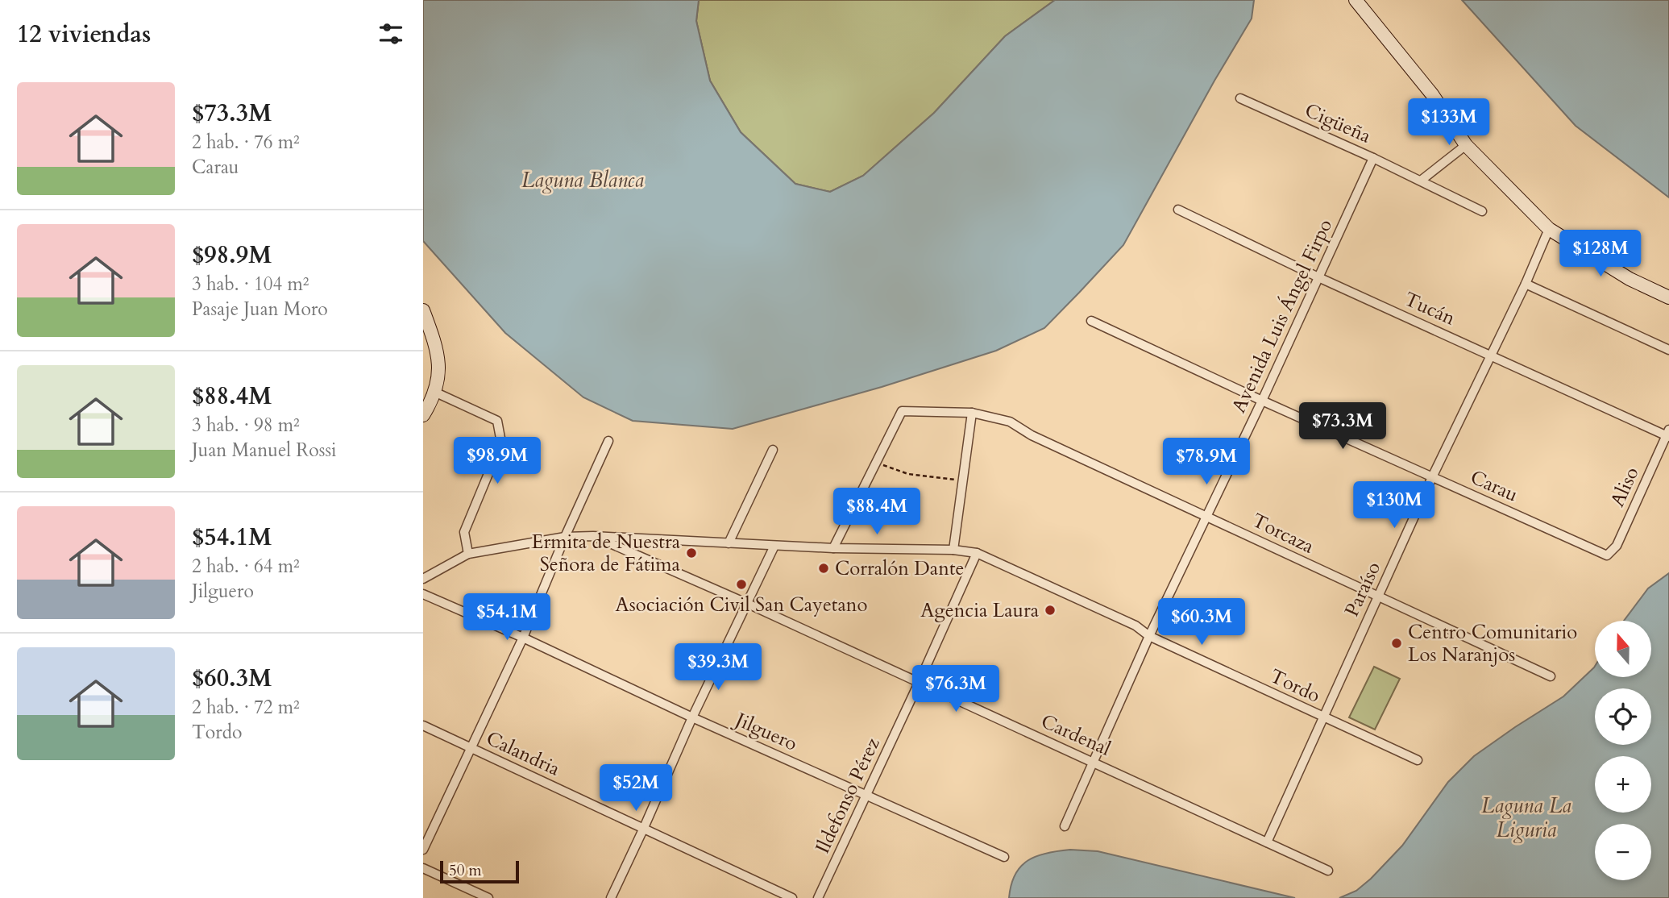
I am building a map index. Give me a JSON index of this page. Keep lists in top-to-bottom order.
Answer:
{
  "streets": {
    "street": [
      "Cigüeña",
      "Tucán",
      "Avenida Luis Ángel Firpo",
      "Carau",
      "Aliso",
      "Torcaza",
      "Paraíso",
      "Tordo",
      "Jilguero",
      "Cardenal",
      "Calandria",
      "Ildefonso Pérez"
    ]
  },
  "crossings": [
    ["Cigüeña", "Avenida Luis Ángel Firpo"],
    ["Tucán", "Avenida Luis Ángel Firpo"],
    ["Tucán", "Aliso"],
    ["Tucán", "Paraíso"],
    ["Avenida Luis Ángel Firpo", "Carau"],
    ["Avenida Luis Ángel Firpo", "Torcaza"],
    ["Avenida Luis Ángel Firpo", "Tordo"],
    ["Avenida Luis Ángel Firpo", "Cardenal"],
    ["Carau", "Aliso"],
    ["Carau", "Paraíso"],
    ["Torcaza", "Paraíso"],
    ["Paraíso", "Tordo"],
    ["Paraíso", "Cardenal"],
    ["Tordo", "Cardenal"],
    ["Tordo", "Ildefonso Pérez"],
    ["Jilguero", "Ildefonso Pérez"],
    ["Cardenal", "Ildefonso Pérez"]
  ],
  "water": ["Laguna Blanca", "Laguna La Liguria"],
  "places": [
    "Ermita de Nuestra Señora de Fátima",
    "Corralón Dante",
    "Asociación Civil San Cayetano",
    "Agencia Laura",
    "Centro Comunitario Los Naranjos"
  ],
  "scale_bar": "50 m",
  "north": "top",
  "page": {
    "heading": "12 viviendas",
    "list": [
      {
        "name": "$73.3M",
        "note": "2 hab. · 76 m² · Carau"
      },
      {
        "name": "$98.9M",
        "note": "3 hab. · 104 m² · Pasaje Juan Moro"
      },
      {
        "name": "$88.4M",
        "note": "3 hab. · 98 m² · Juan Manuel Rossi"
      },
      {
        "name": "$54.1M",
        "note": "2 hab. · 64 m² · Jilguero"
      },
      {
        "name": "$60.3M",
        "note": "2 hab. · 72 m² · Tordo"
      }
    ],
    "price": [
      "$133M",
      "$128M",
      "$73.3M",
      "$98.9M",
      "$78.9M",
      "$130M",
      "$88.4M",
      "$54.1M",
      "$60.3M",
      "$39.3M",
      "$76.3M",
      "$52M"
    ],
    "map_buttons": ["+", "−"],
    "scale": "50 m"
  }
}
